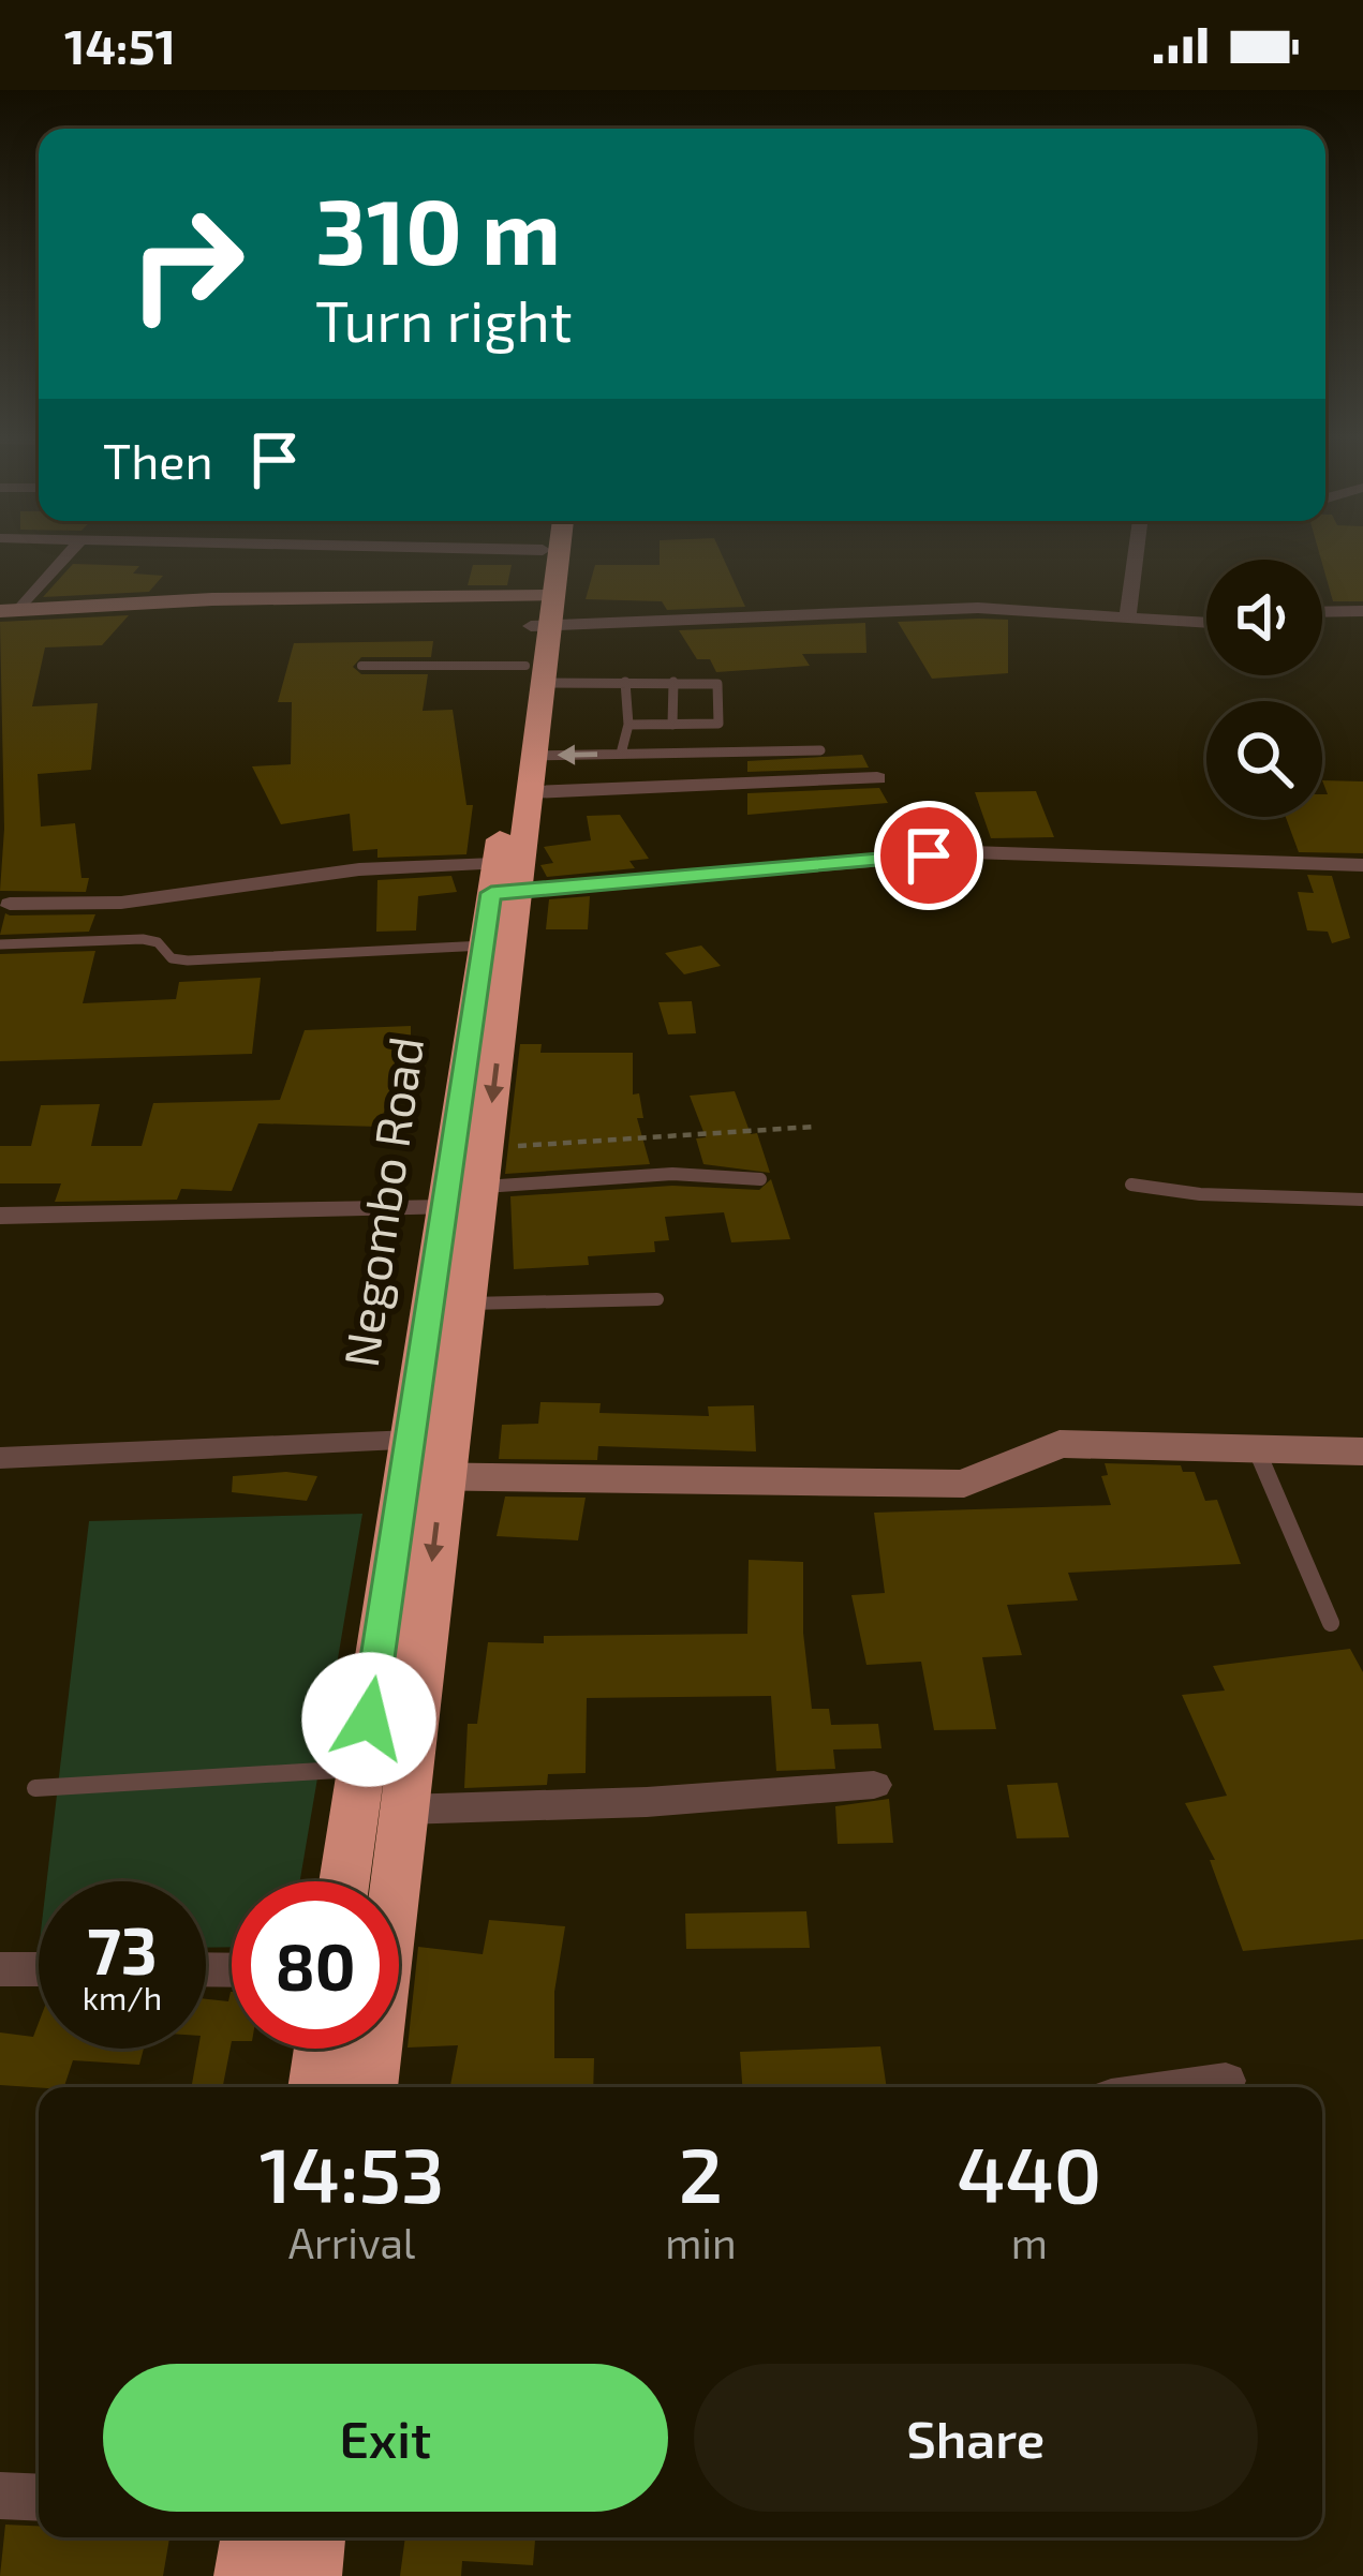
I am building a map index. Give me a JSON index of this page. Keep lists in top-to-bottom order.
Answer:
{
  "streets": {
    "highway": ["Negombo Road"]
  },
  "page": {
    "status": "14:51",
    "turn": ["310 m", "Turn right"],
    "then": "Then",
    "speed": "73 km/h",
    "limit": "80",
    "eta": [
      "14:53",
      "Arrival",
      "2",
      "min",
      "440",
      "m"
    ],
    "buttons": ["Exit", "Share"]
  }
}
